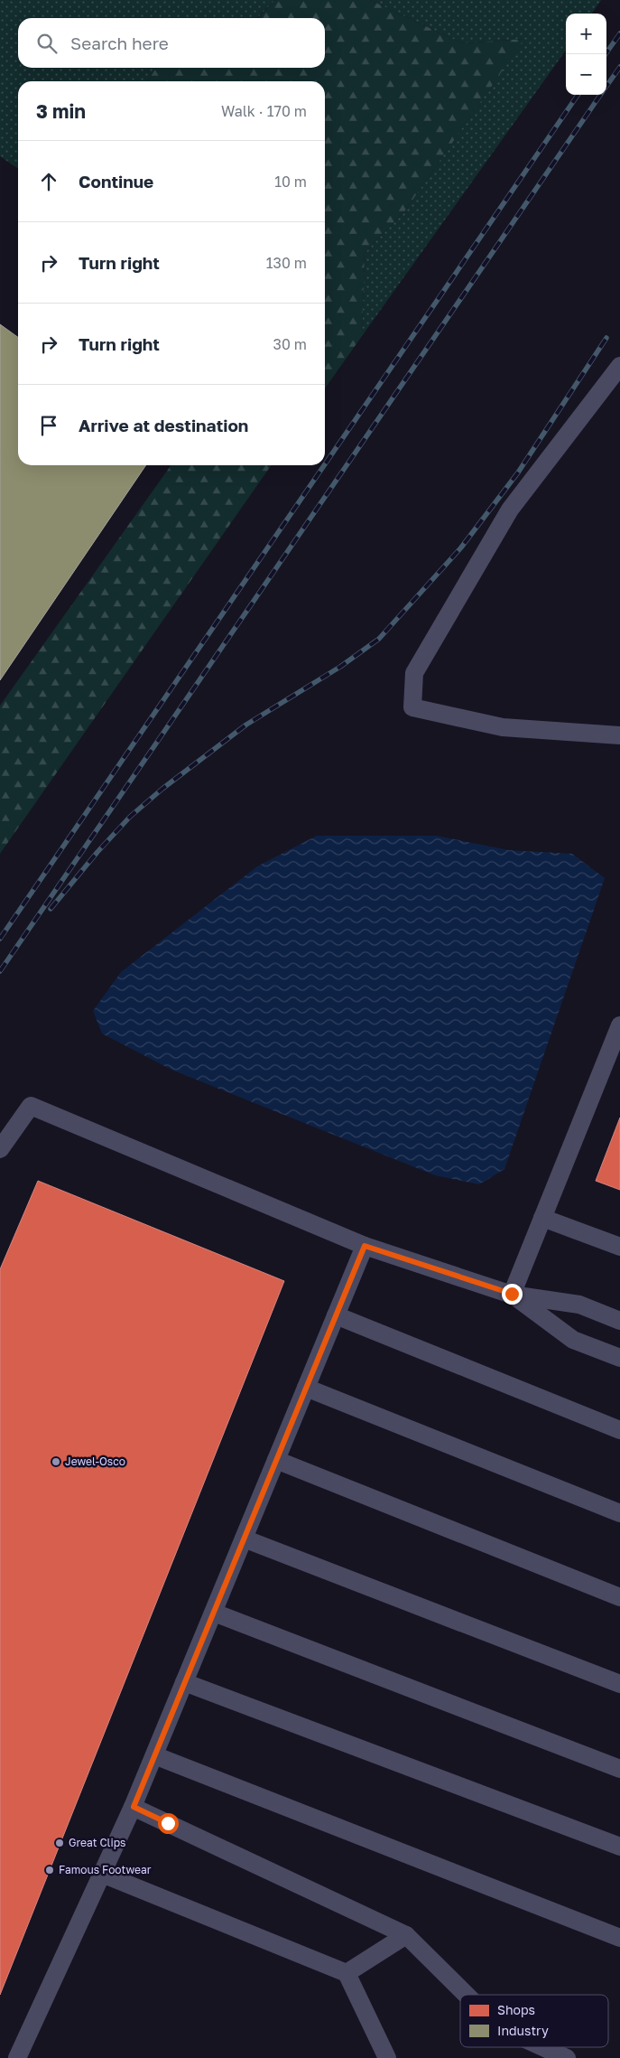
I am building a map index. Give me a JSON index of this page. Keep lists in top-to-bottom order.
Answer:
{
  "places": ["Jewel-Osco", "Great Clips", "Famous Footwear"],
  "legend": ["Shops", "Industry"],
  "page": {
    "map_buttons": ["+", "−"],
    "search": "Search here",
    "heading": ["3 min", "Walk · 170 m"],
    "list": [
      ["Continue", "10 m"],
      ["Turn right", "130 m"],
      ["Turn right", "30 m"],
      "Arrive at destination"
    ]
  }
}
